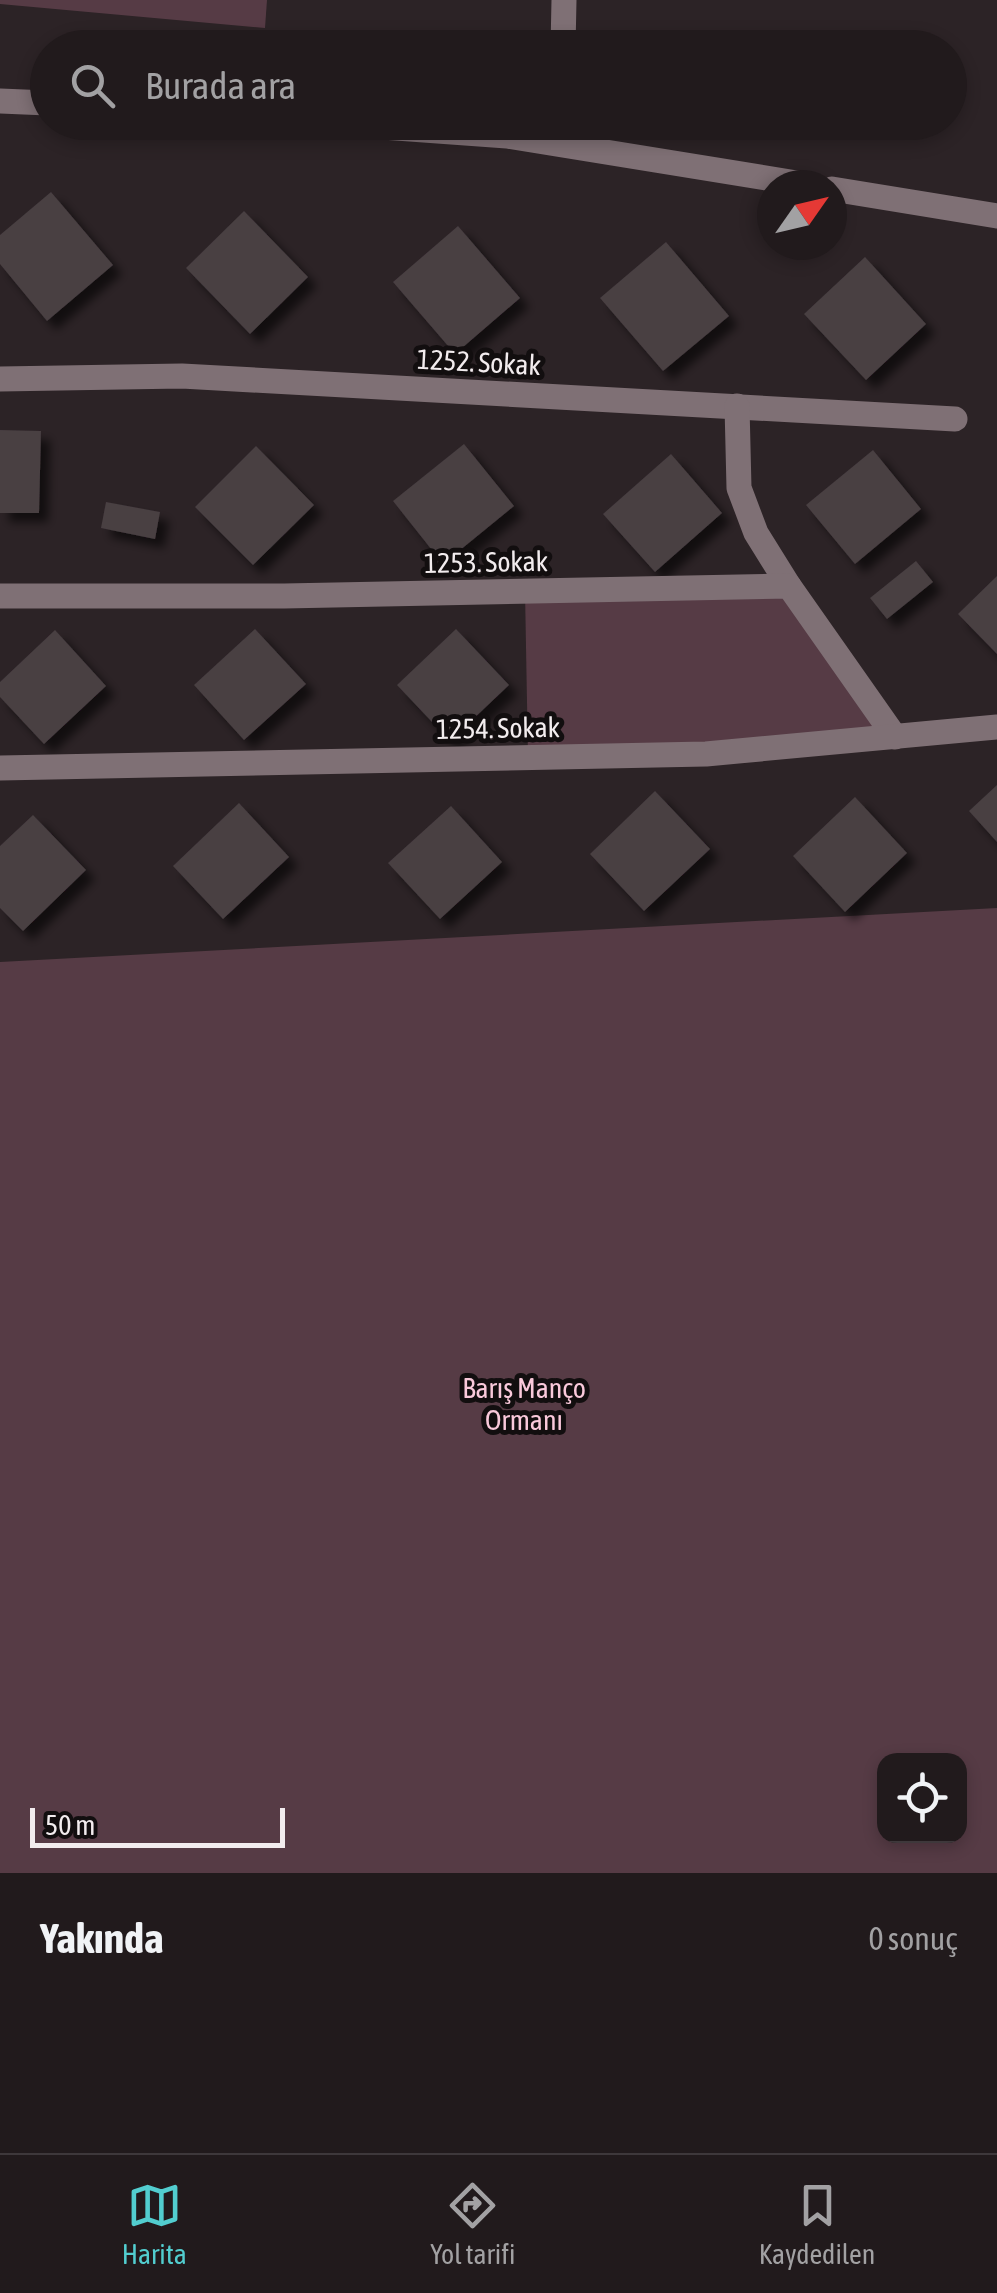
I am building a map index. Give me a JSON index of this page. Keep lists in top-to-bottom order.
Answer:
{
  "streets": {
    "street": ["1252. Sokak", "1253. Sokak", "1254. Sokak"]
  },
  "parks": ["Barış Manço Ormanı"],
  "scale_bar": "50 m",
  "north": "top right",
  "page": {
    "search": "Burada ara",
    "scale": "50 m",
    "heading": ["Yakında", "0 sonuç"],
    "nav": ["Harita", "Yol tarifi", "Kaydedilen"]
  }
}
